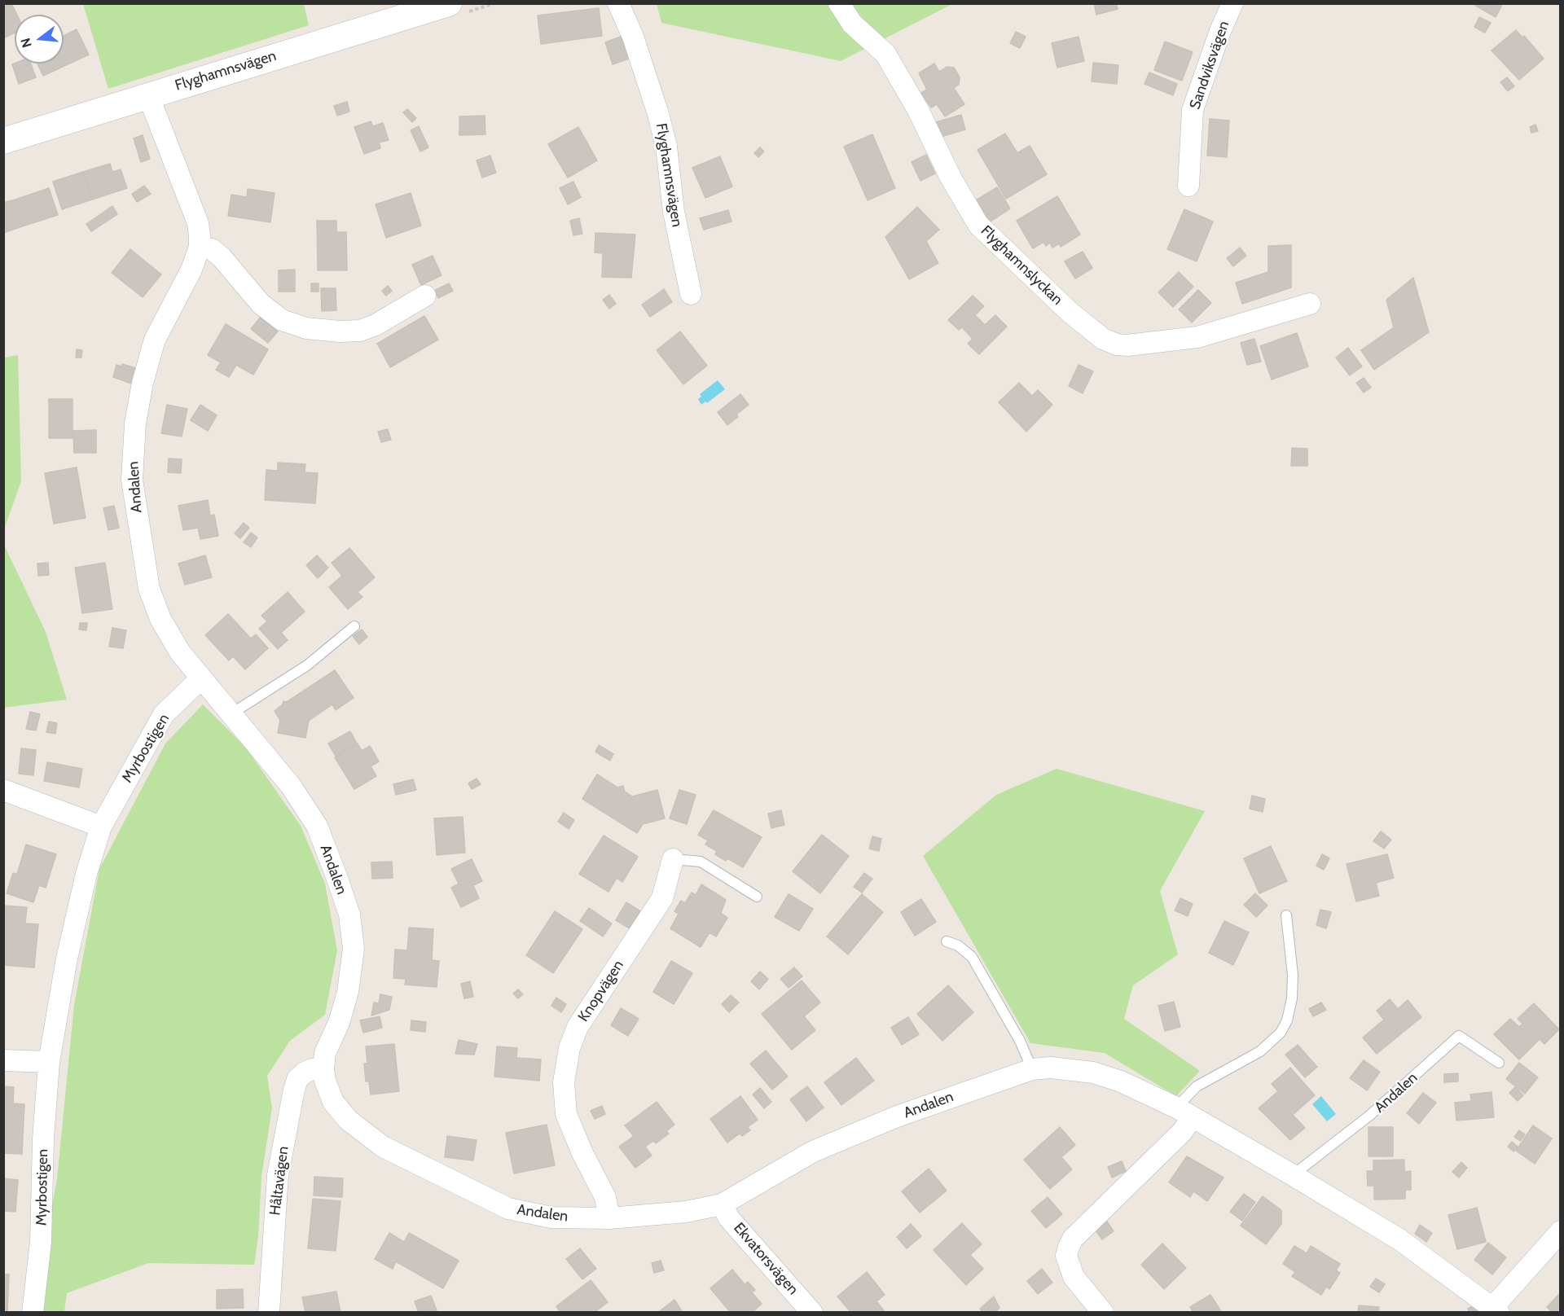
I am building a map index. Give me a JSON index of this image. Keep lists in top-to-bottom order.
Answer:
{
  "streets": {
    "street": [
      "Sandviksvägen",
      "Flyghamnsvägen",
      "Flyghamnslyckan",
      "Andalen",
      "Myrbostigen",
      "Knopvägen",
      "Håltavägen",
      "Ekvatorsvägen"
    ]
  },
  "crossings": [
    ["Flyghamnsvägen", "Andalen"],
    ["Andalen", "Myrbostigen"],
    ["Andalen", "Knopvägen"],
    ["Andalen", "Håltavägen"],
    ["Andalen", "Ekvatorsvägen"]
  ],
  "north": "left"
}
